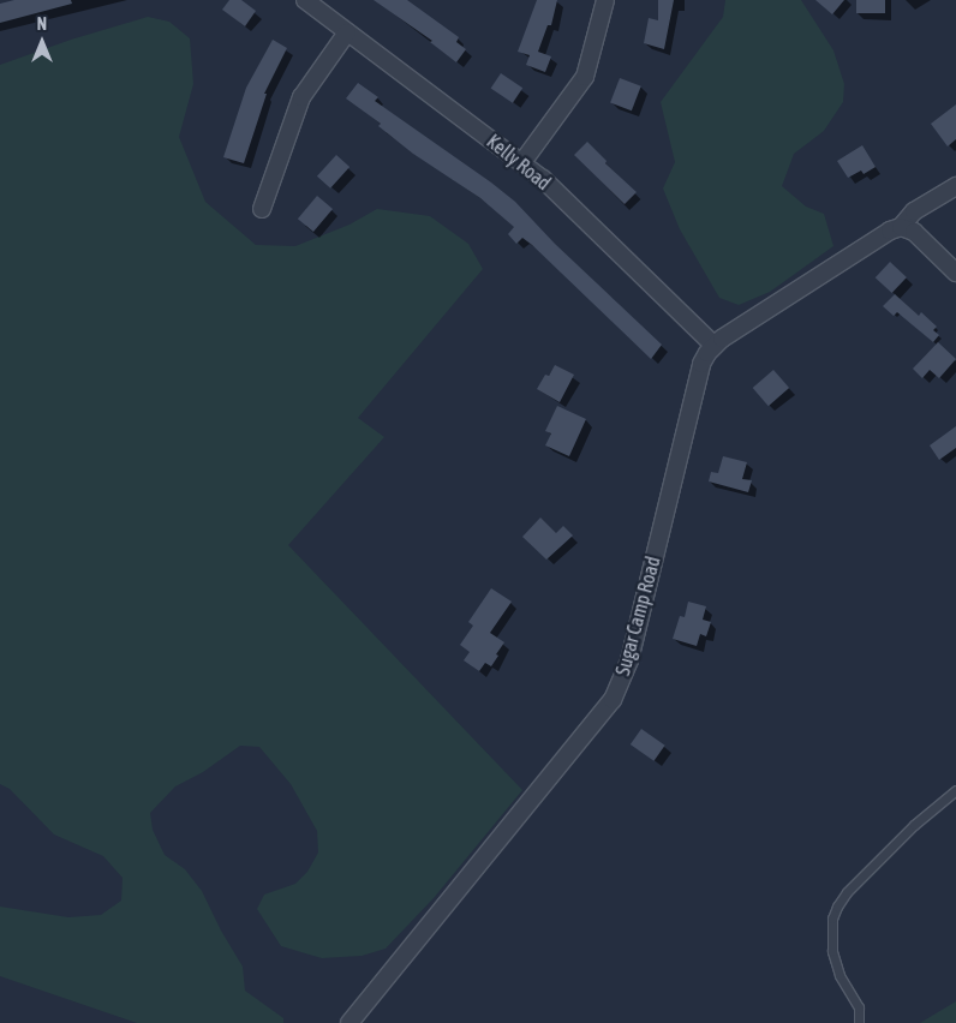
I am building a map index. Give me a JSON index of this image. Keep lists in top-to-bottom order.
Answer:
{
  "streets": {
    "street": ["Kelly Road", "Sugar Camp Road"]
  },
  "crossings": [
    ["Kelly Road", "Sugar Camp Road"]
  ],
  "north": "top"
}
